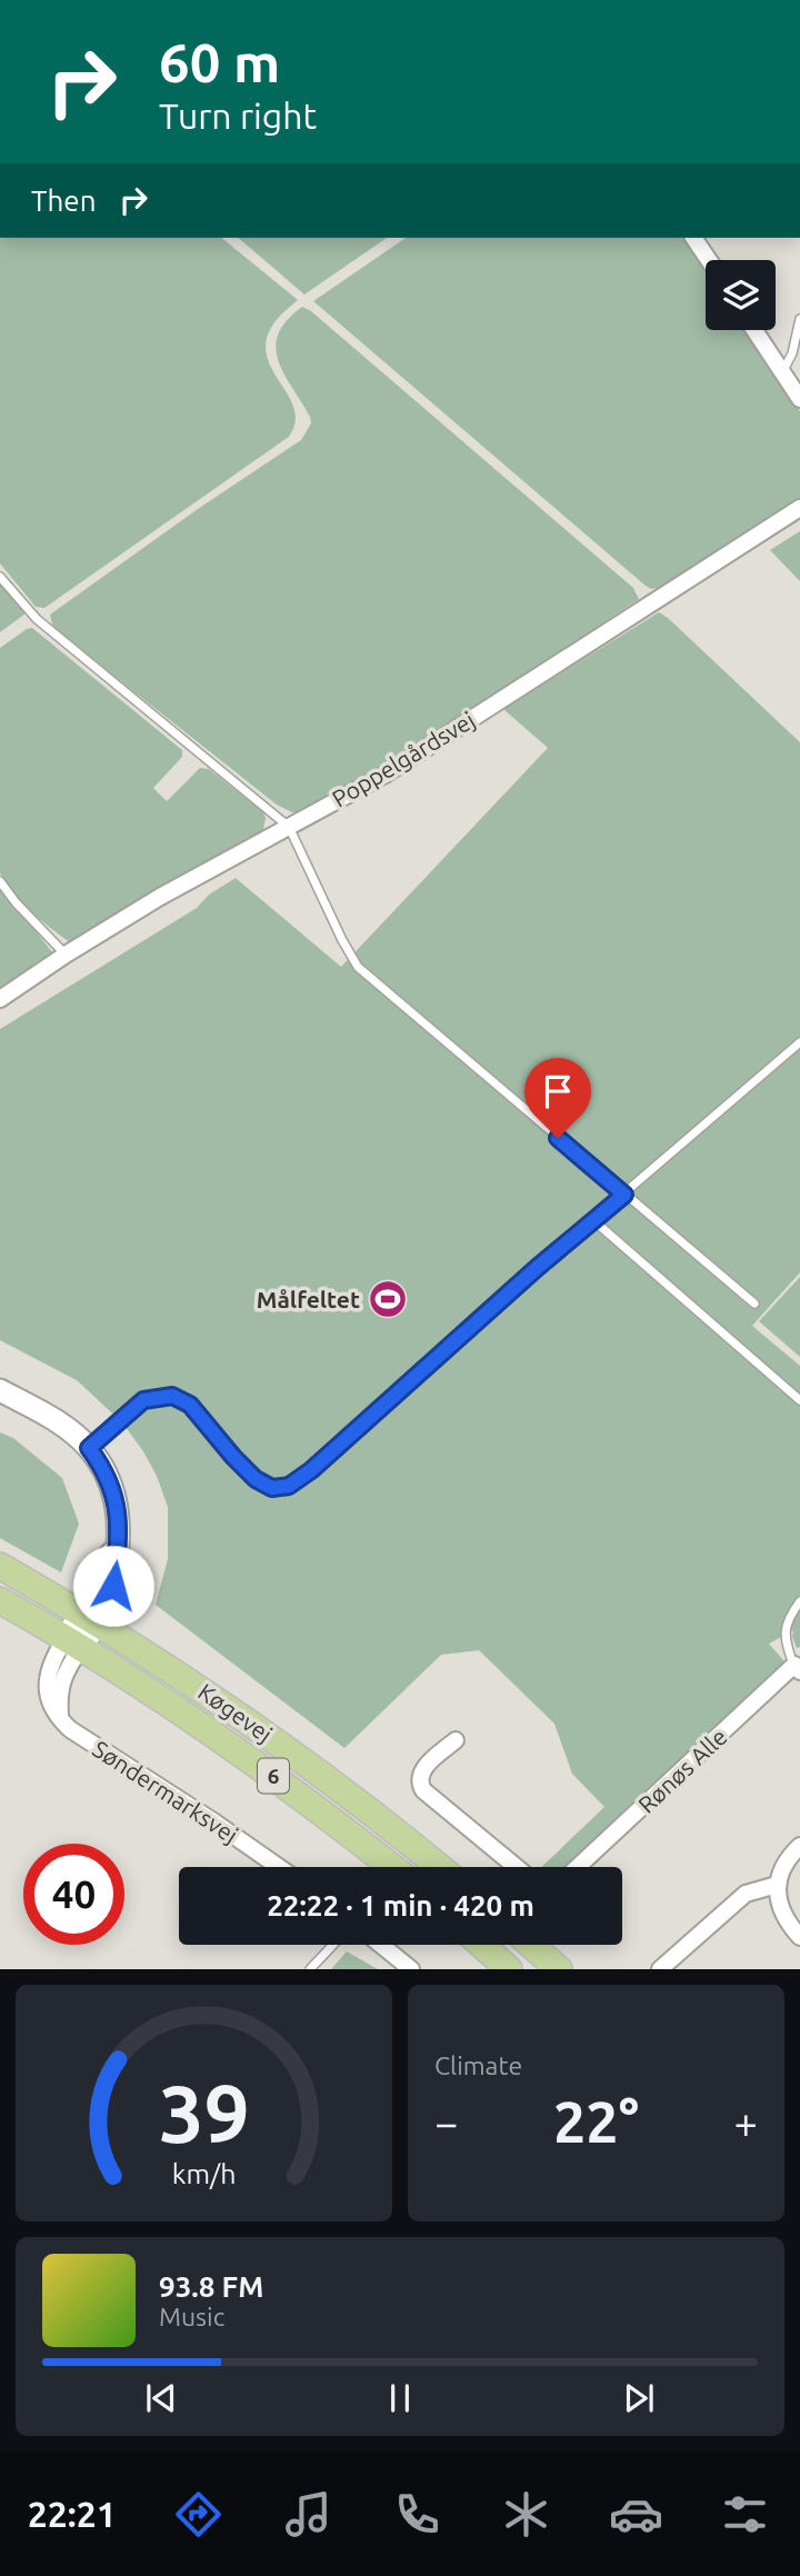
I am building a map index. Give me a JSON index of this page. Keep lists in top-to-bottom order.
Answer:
{
  "streets": {
    "main road": ["Køgevej", "6"],
    "street": ["Poppelgårdsvej", "Rønøs Alle", "Søndermarksvej"]
  },
  "crossings": [
    ["Køgevej", "Søndermarksvej"]
  ],
  "places": {
    "sports": ["Målfeltet"]
  },
  "page": {
    "turn": ["60 m", "Turn right"],
    "then": "Then",
    "limit": "40",
    "trip": "22:22 · 1 min · 420 m",
    "tile": "Climate",
    "heat": ["−", "22°", "+"],
    "song": ["93.8 FM", "Music"],
    "tabs": "22:21",
    "gauge": ["39", "km/h"]
  }
}
